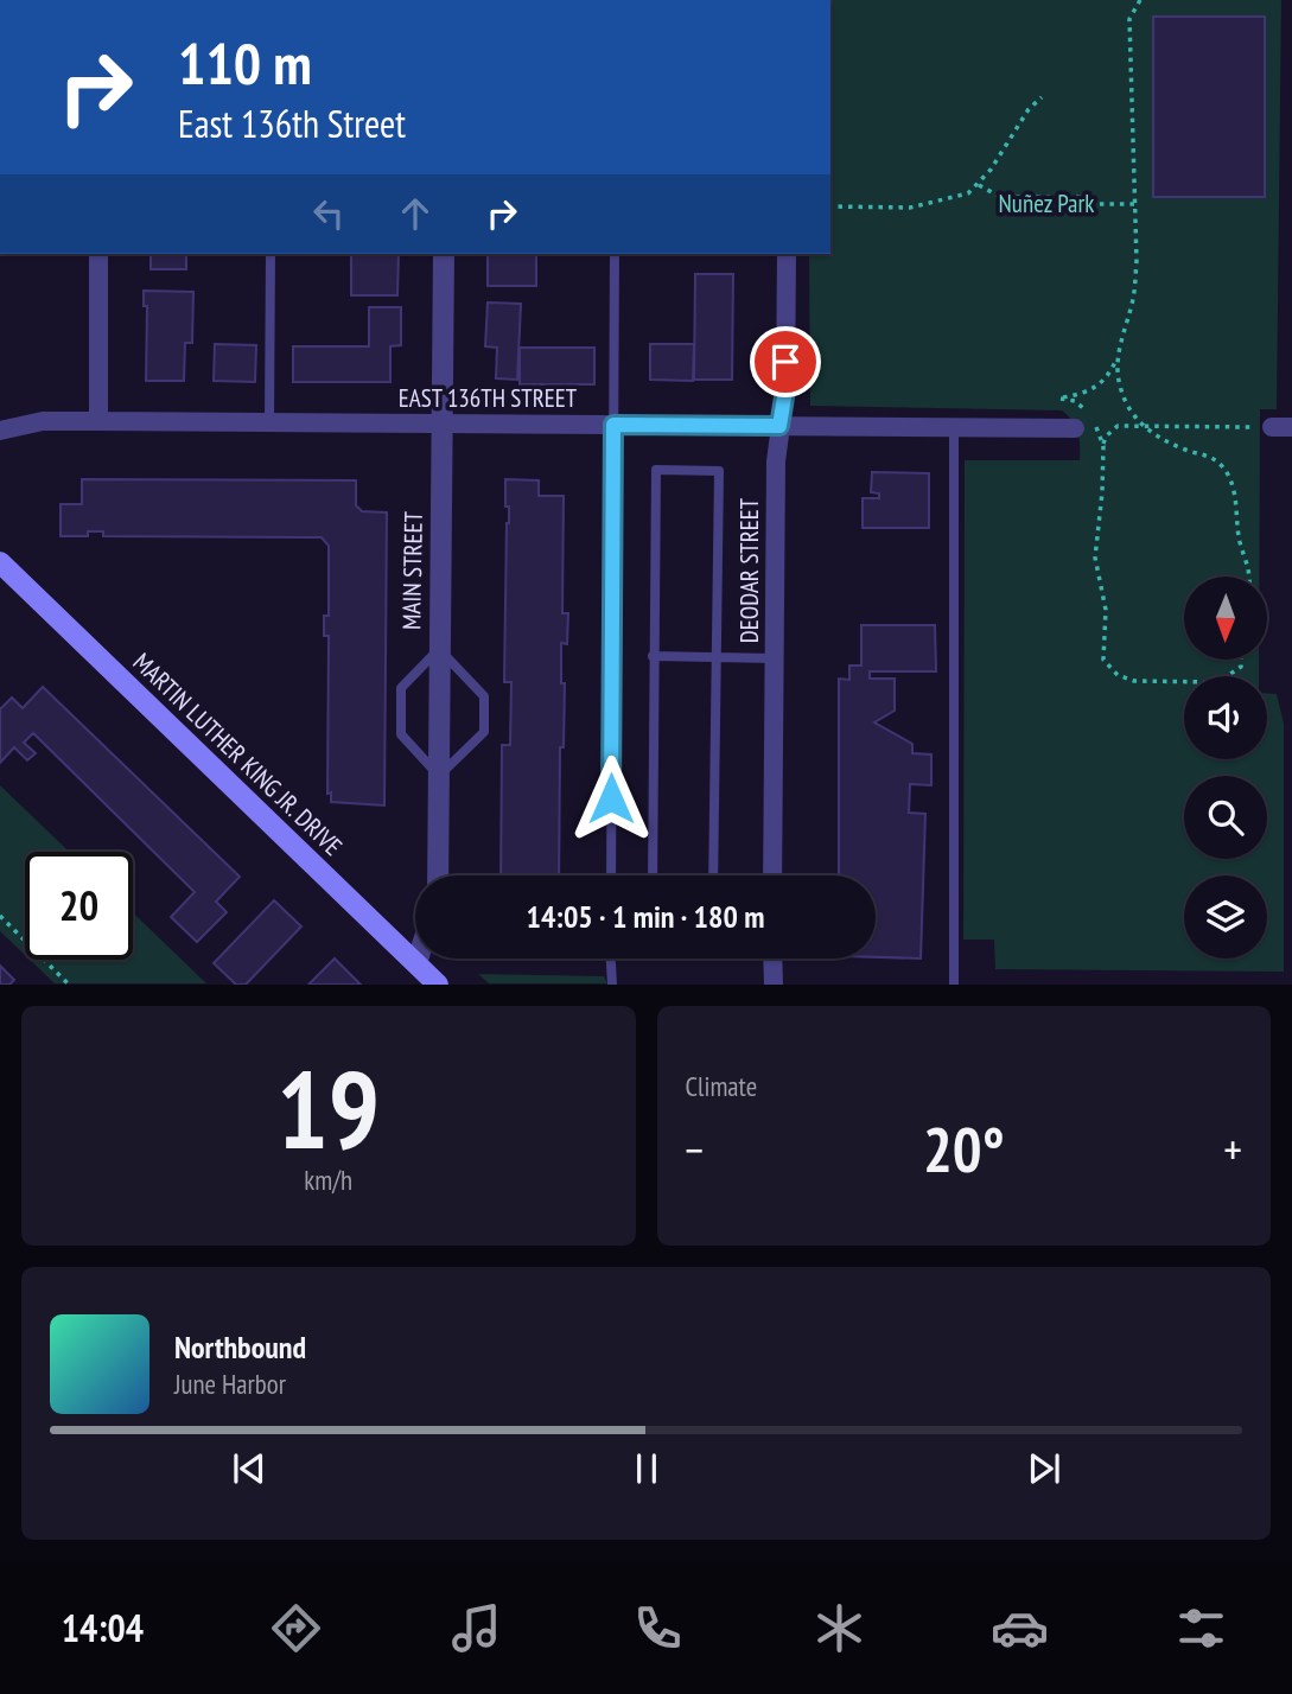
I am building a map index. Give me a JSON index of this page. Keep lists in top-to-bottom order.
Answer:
{
  "streets": {
    "main road": ["MARTIN LUTHER KING JR. DRIVE"],
    "street": ["EAST 136TH STREET", "MAIN STREET", "DEODAR STREET"]
  },
  "crossings": [
    ["EAST 136TH STREET", "MAIN STREET"],
    ["EAST 136TH STREET", "DEODAR STREET"]
  ],
  "parks": ["Nuñez Park"],
  "north": "bottom",
  "page": {
    "turn": ["110 m", "East 136th Street"],
    "limit": "20",
    "trip": "14:05 · 1 min · 180 m",
    "tile": [
      ["19", "km/h"],
      "Climate"
    ],
    "heat": ["−", "20°", "+"],
    "song": ["Northbound", "June Harbor"],
    "tabs": "14:04"
  }
}
